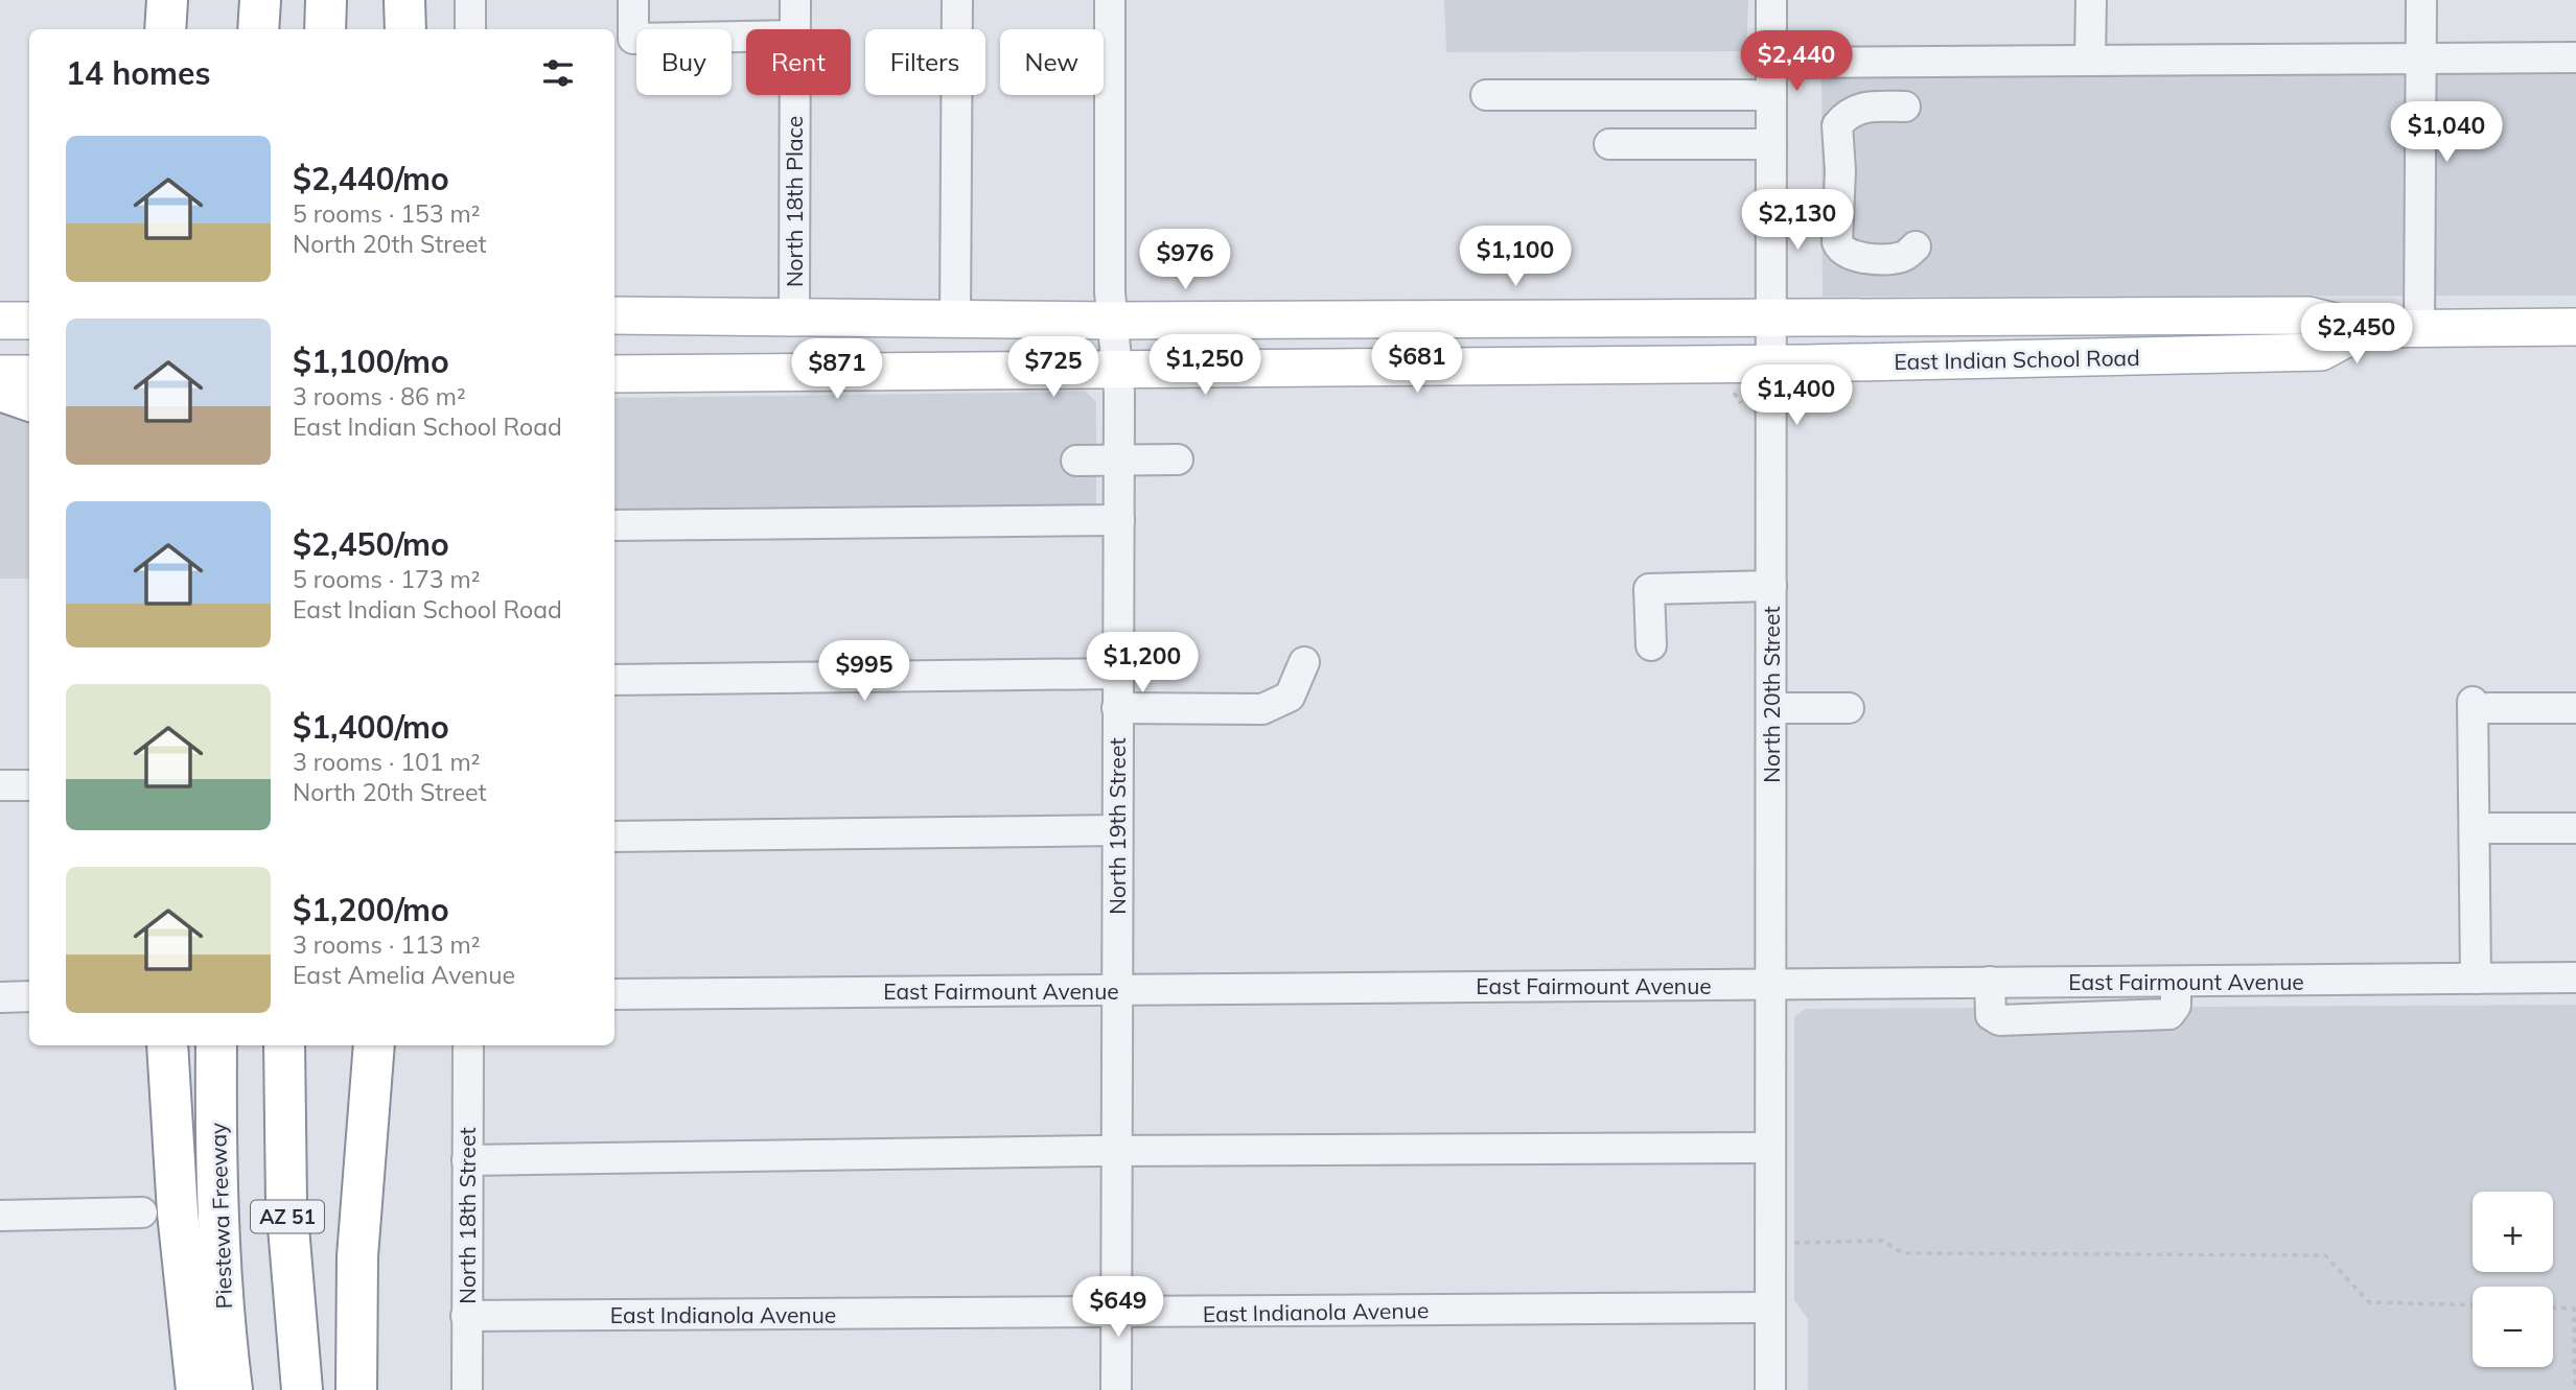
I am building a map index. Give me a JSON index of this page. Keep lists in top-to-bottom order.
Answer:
{
  "streets": {
    "highway": ["Piestewa Freeway", "AZ 51"],
    "main road": ["East Indian School Road"],
    "street": [
      "North 18th Place",
      "North 20th Street",
      "North 19th Street",
      "East Fairmount Avenue",
      "North 18th Street",
      "East Indianola Avenue"
    ]
  },
  "crossings": [
    ["North 18th Place", "East Indian School Road"],
    ["East Indian School Road", "North 20th Street"],
    ["East Indian School Road", "North 19th Street"],
    ["North 20th Street", "East Fairmount Avenue"],
    ["North 20th Street", "East Indianola Avenue"],
    ["North 19th Street", "East Fairmount Avenue"],
    ["North 19th Street", "East Indianola Avenue"],
    ["North 18th Street", "East Indianola Avenue"]
  ],
  "page": {
    "chip": [
      "Buy",
      "Rent",
      "Filters",
      "New"
    ],
    "heading": "14 homes",
    "price": [
      "$2,440",
      "$1,040",
      "$2,130",
      "$1,100",
      "$976",
      "$2,450",
      "$681",
      "$1,250",
      "$725",
      "$871",
      "$1,400",
      "$1,200",
      "$995",
      "$649"
    ],
    "list": [
      {
        "name": "$2,440/mo",
        "note": "5 rooms · 153 m² · North 20th Street"
      },
      {
        "name": "$1,100/mo",
        "note": "3 rooms · 86 m² · East Indian School Road"
      },
      {
        "name": "$2,450/mo",
        "note": "5 rooms · 173 m² · East Indian School Road"
      },
      {
        "name": "$1,400/mo",
        "note": "3 rooms · 101 m² · North 20th Street"
      },
      {
        "name": "$1,200/mo",
        "note": "3 rooms · 113 m² · East Amelia Avenue"
      }
    ],
    "map_buttons": ["+", "−"]
  }
}
